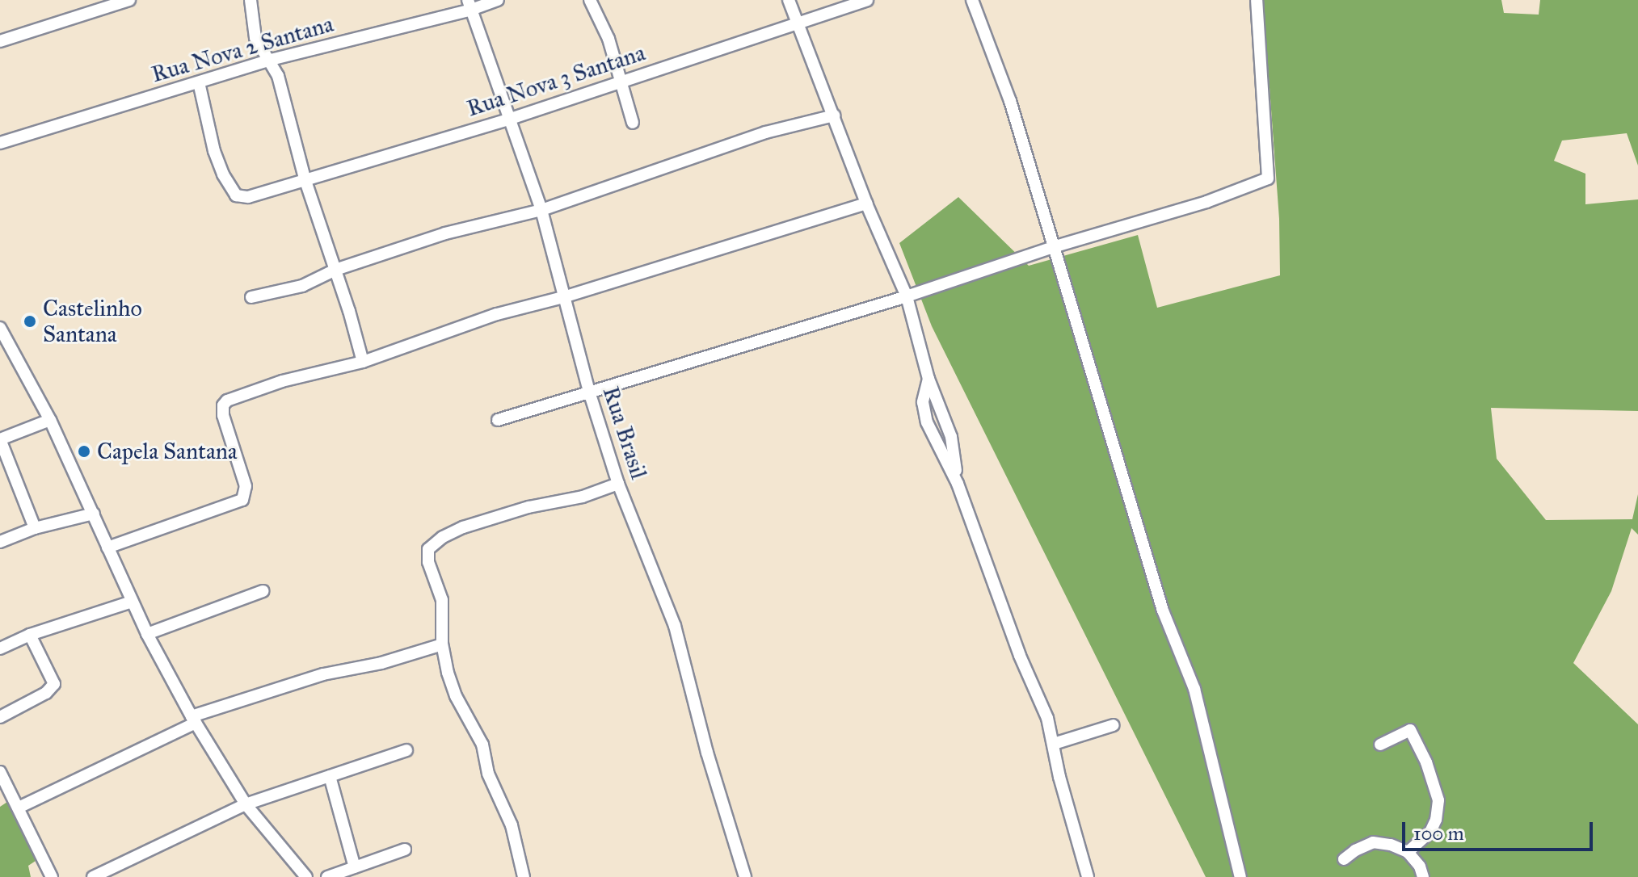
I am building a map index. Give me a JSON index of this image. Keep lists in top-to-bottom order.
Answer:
{
  "streets": {
    "street": ["Rua Nova 2 Santana", "Rua Nova 3 Santana", "Rua Brasil"]
  },
  "crossings": [
    ["Rua Nova 2 Santana", "Rua Nova 3 Santana"],
    ["Rua Nova 2 Santana", "Rua Brasil"],
    ["Rua Nova 3 Santana", "Rua Brasil"]
  ],
  "places": ["Castelinho Santana", "Capela Santana"],
  "scale_bar": "100 m"
}
